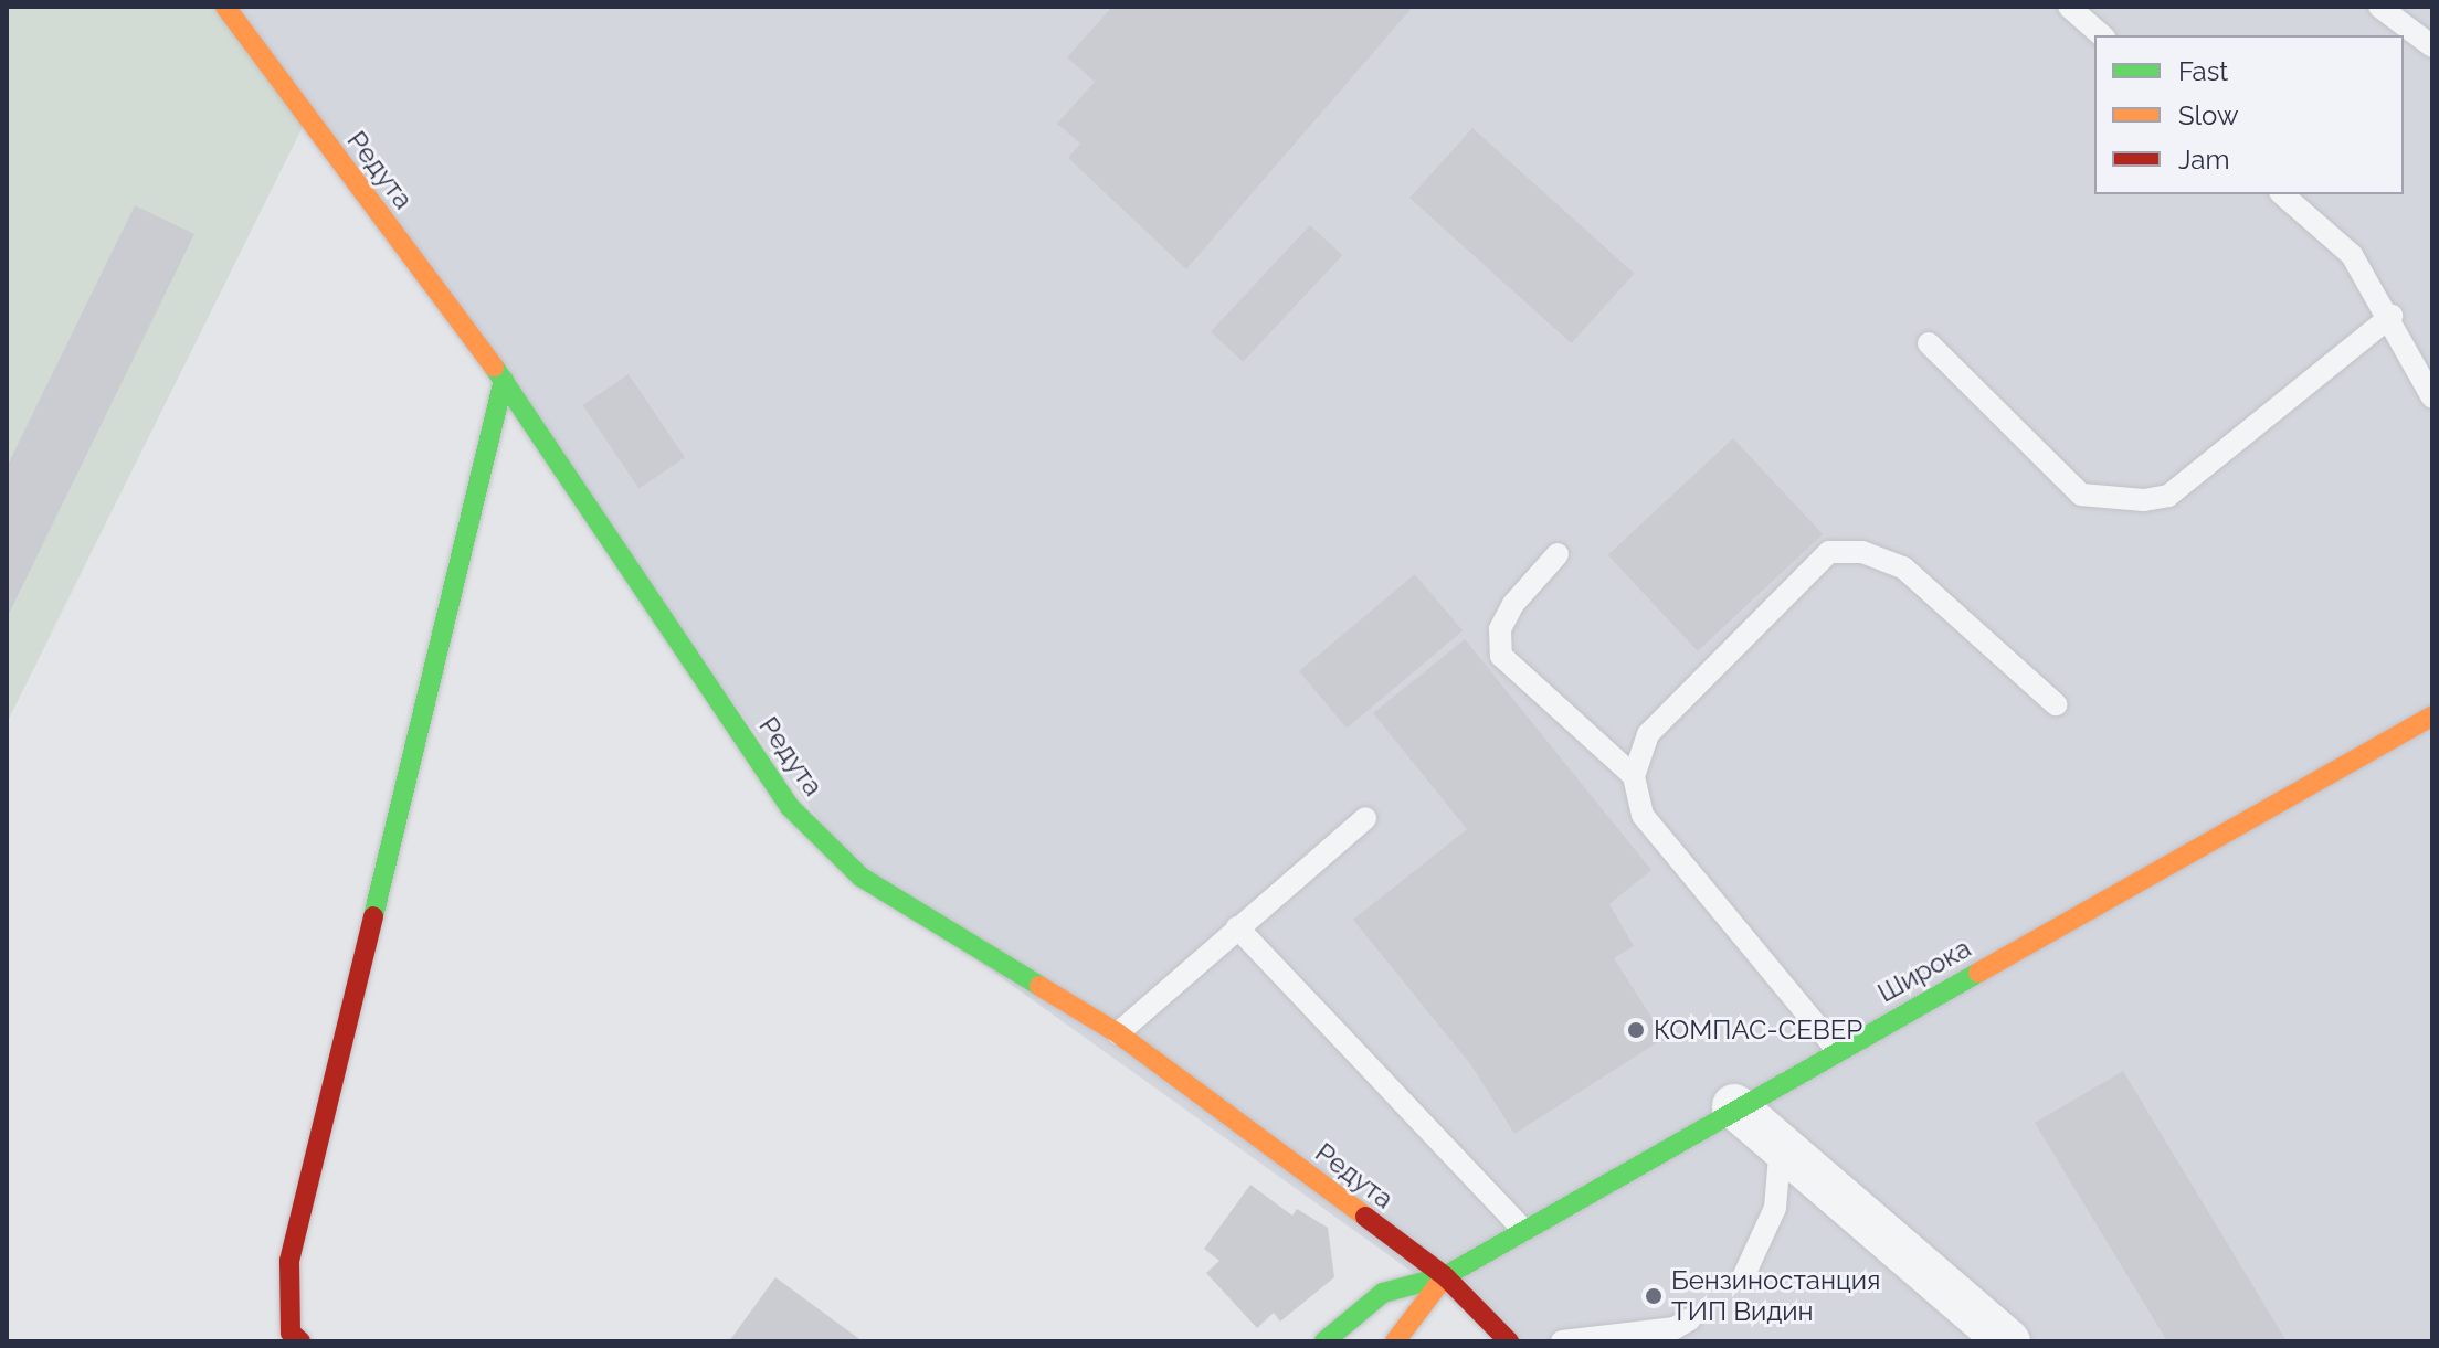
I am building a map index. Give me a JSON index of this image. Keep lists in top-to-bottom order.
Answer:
{
  "streets": {
    "street": ["Редута", "Широка"]
  },
  "crossings": [
    ["Редута", "Широка"]
  ],
  "places": ["КОМПАС-СЕВЕР", "Бензиностанция ТИП Видин"],
  "legend": ["Fast", "Slow", "Jam"]
}
